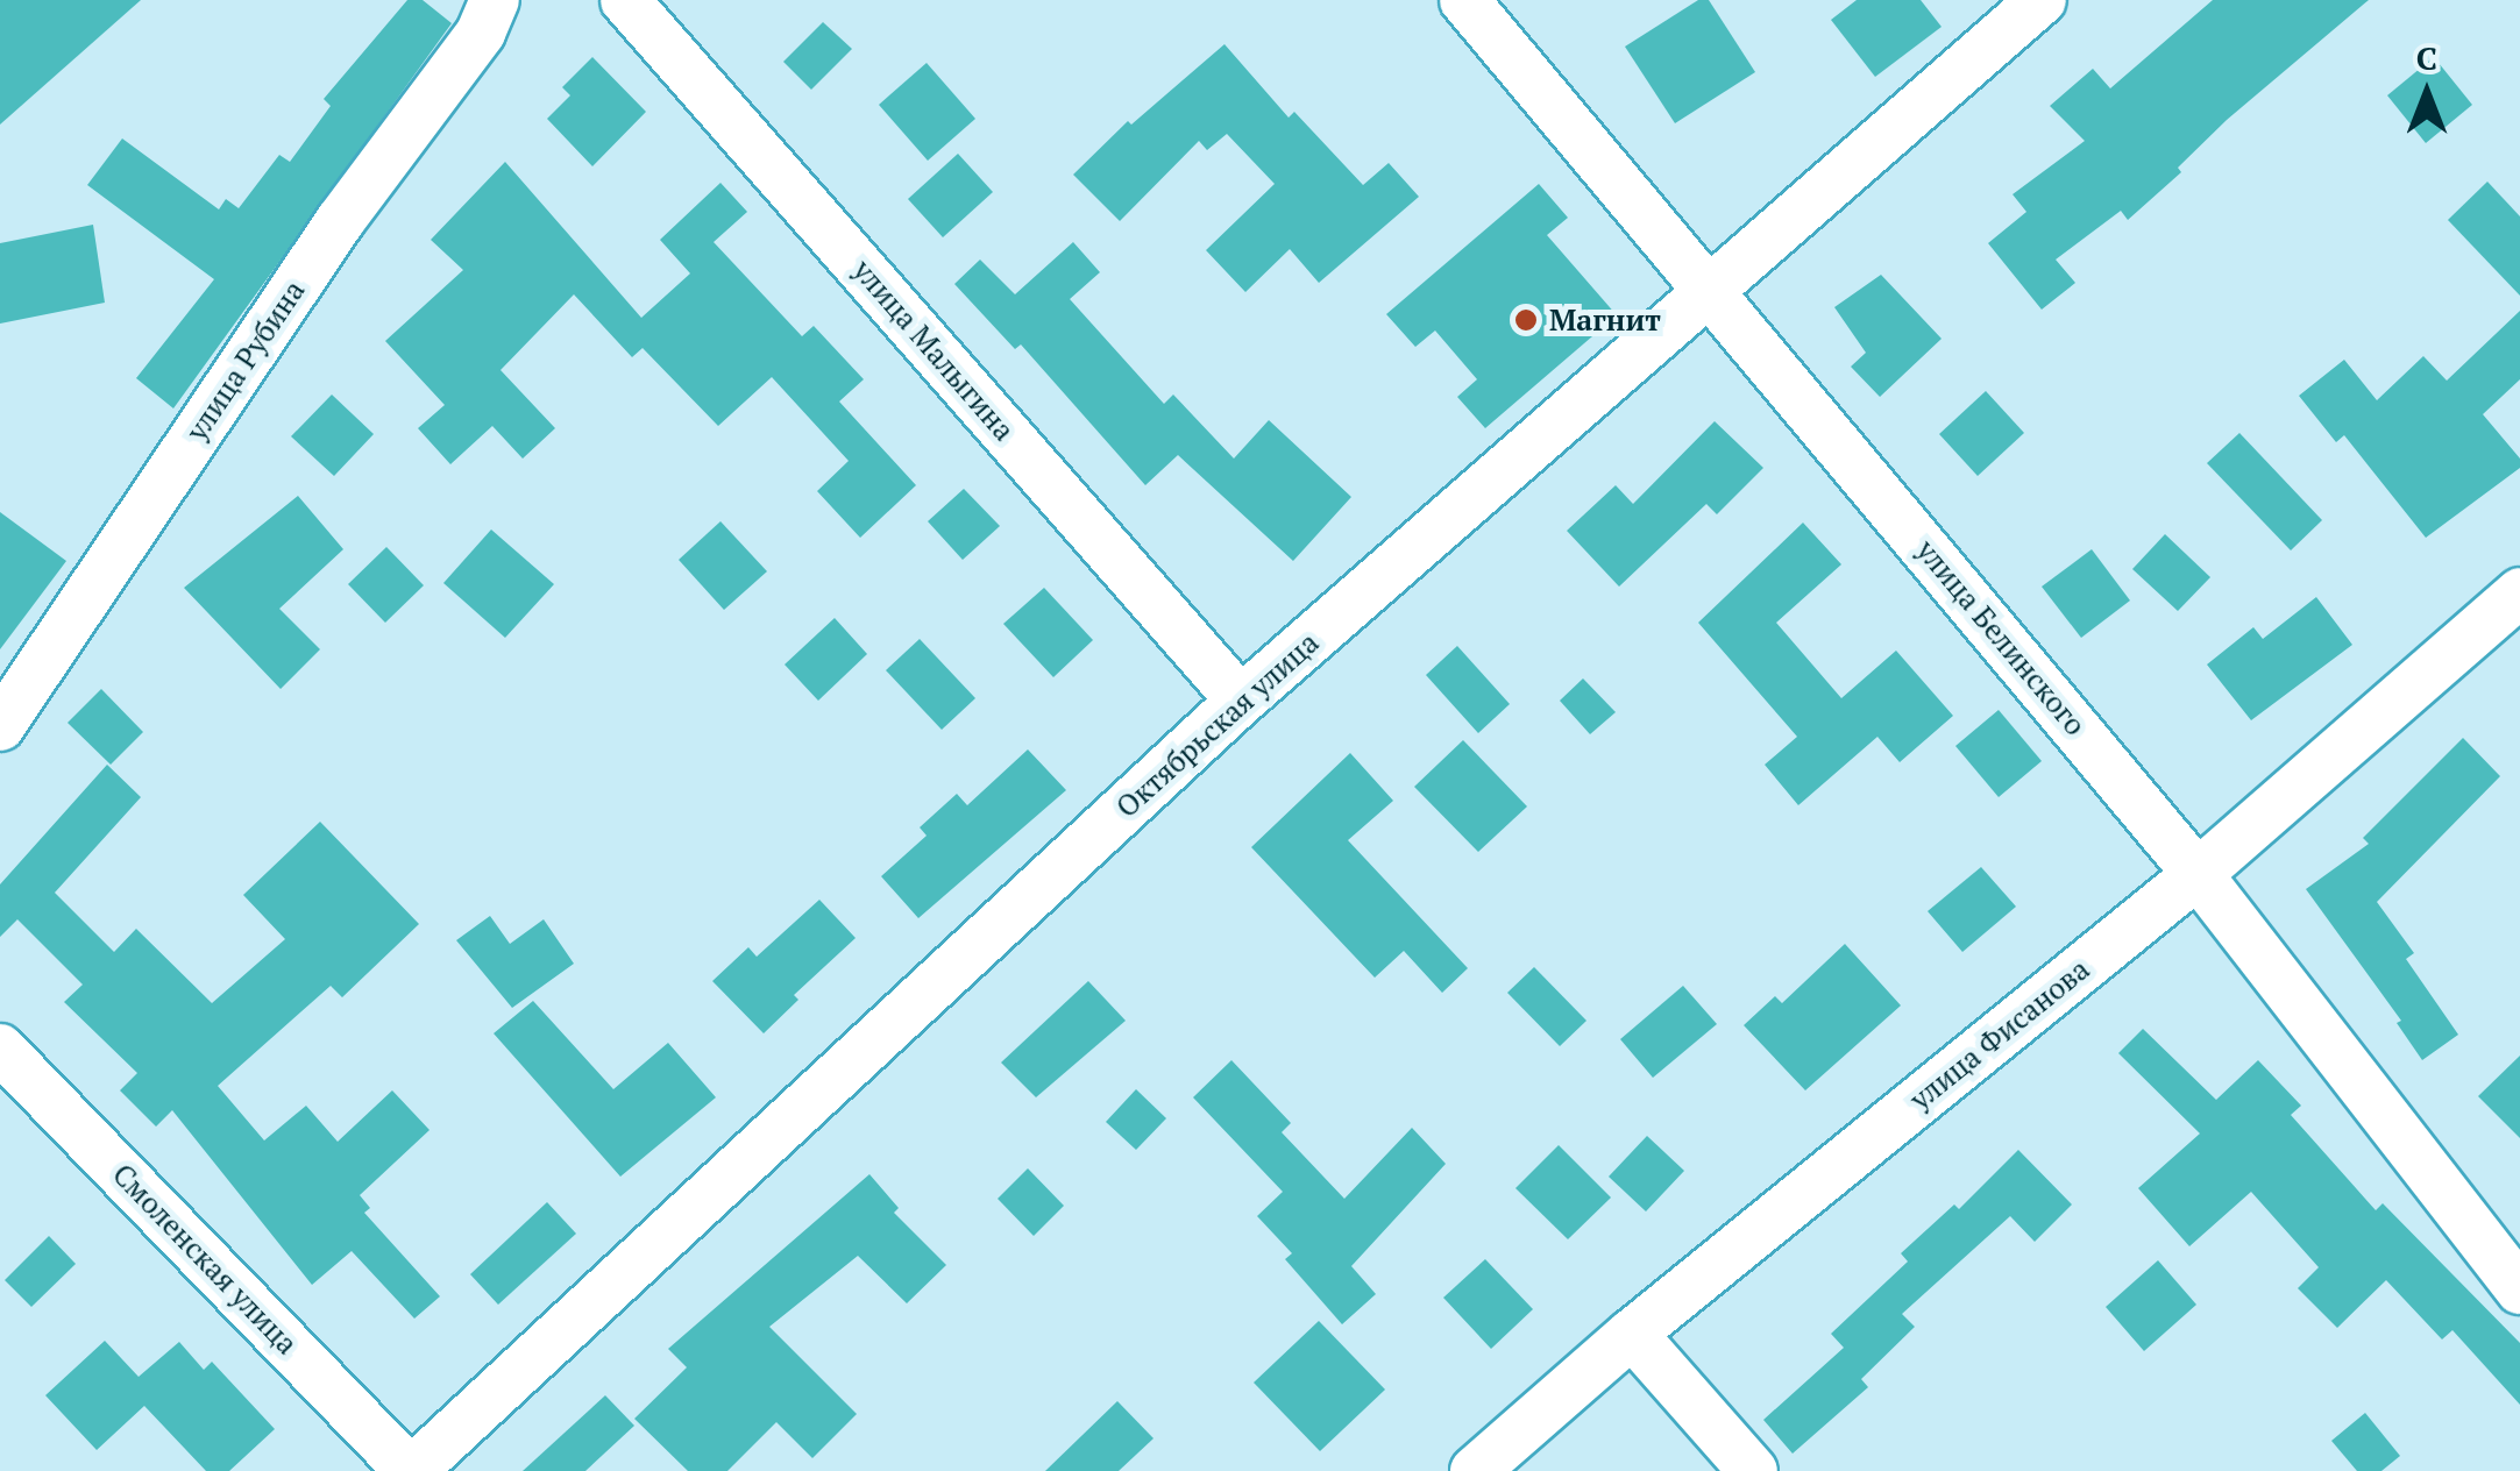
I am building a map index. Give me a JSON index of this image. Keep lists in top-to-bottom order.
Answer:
{
  "streets": {
    "street": [
      "улица Малыгина",
      "улица Рубина",
      "улица Белинского",
      "Октябрьская улица",
      "улица Фисанова",
      "Смоленская улица"
    ]
  },
  "crossings": [
    ["улица Малыгина", "Октябрьская улица"],
    ["улица Белинского", "Октябрьская улица"],
    ["улица Белинского", "улица Фисанова"],
    ["Октябрьская улица", "Смоленская улица"]
  ],
  "places": ["Магнит"],
  "north": "top"
}
